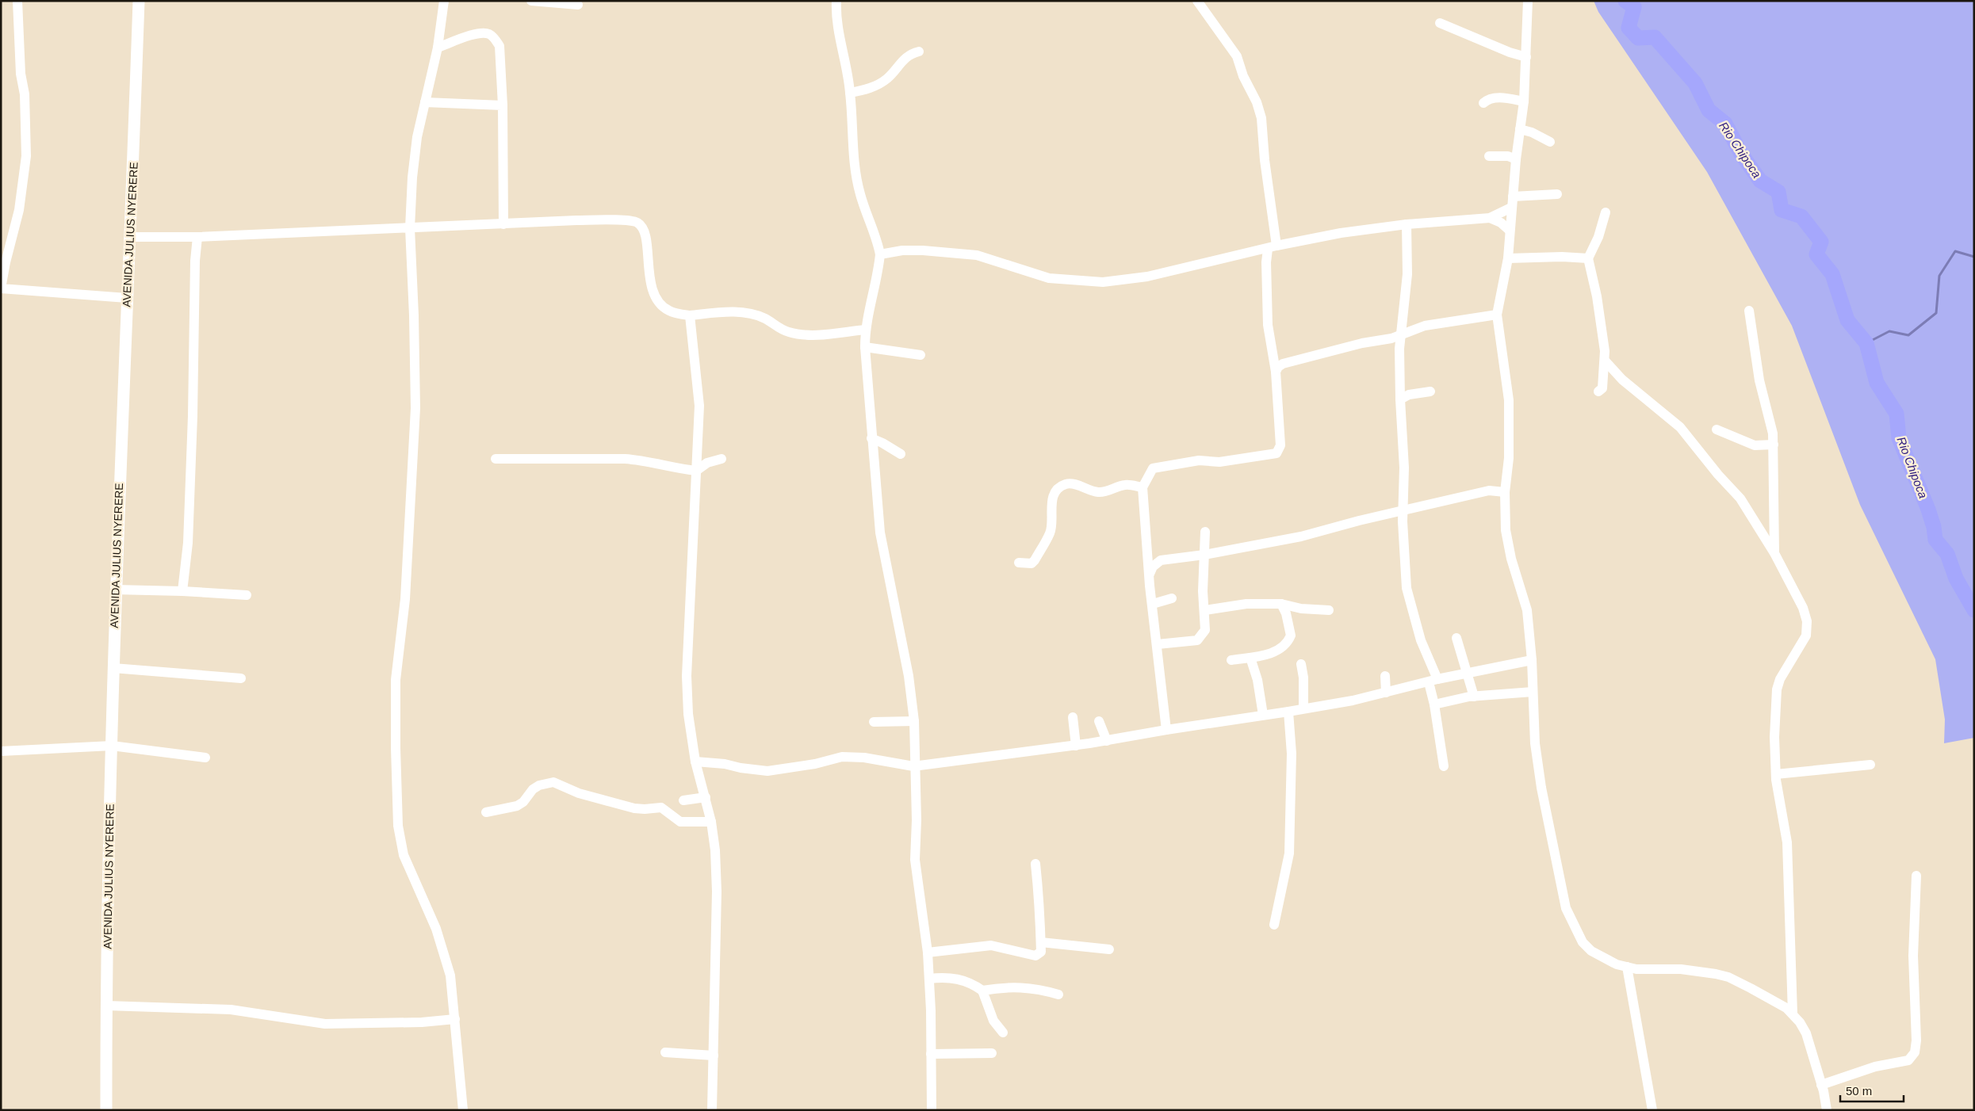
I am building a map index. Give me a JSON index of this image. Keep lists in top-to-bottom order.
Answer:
{
  "streets": {
    "street": ["AVENIDA JULIUS NYERERE"]
  },
  "water": ["Rio Chipoca"],
  "scale_bar": "50 m"
}
